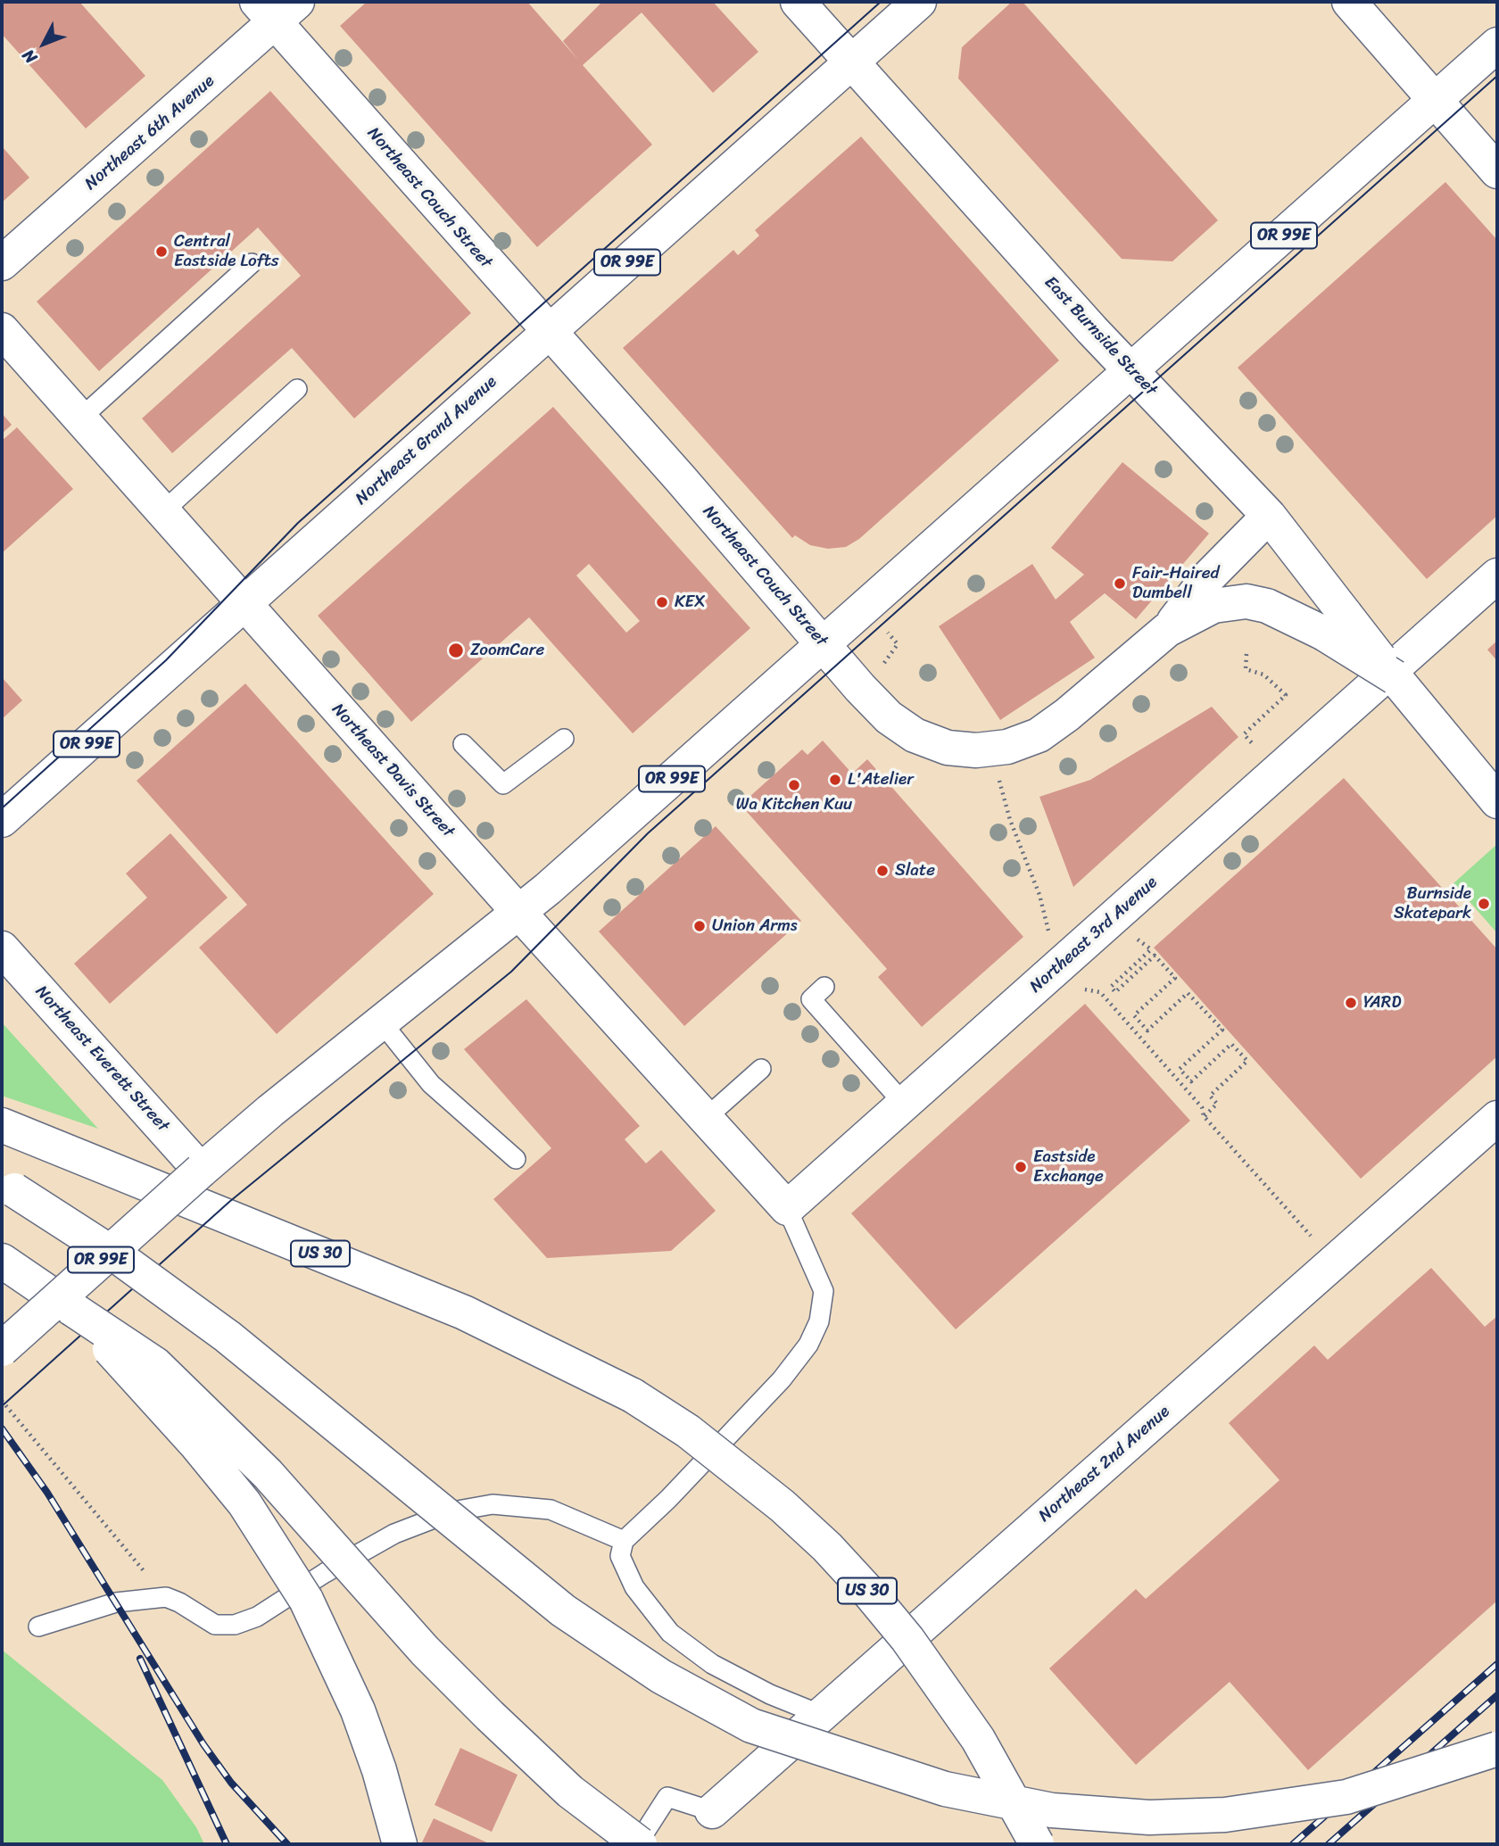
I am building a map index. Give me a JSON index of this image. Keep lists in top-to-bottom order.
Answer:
{
  "streets": {
    "main road": [
      "Northeast 6th Avenue",
      "Northeast Couch Street",
      "OR 99E",
      "East Burnside Street",
      "Northeast Grand Avenue",
      "Northeast Davis Street",
      "Northeast 3rd Avenue",
      "Northeast Everett Street",
      "US 30",
      "Northeast 2nd Avenue"
    ]
  },
  "crossings": [
    ["Northeast 6th Avenue", "Northeast Couch Street"],
    ["Northeast Couch Street", "OR 99E"],
    ["Northeast Couch Street", "East Burnside Street"],
    ["Northeast Couch Street", "Northeast Grand Avenue"],
    ["Northeast Couch Street", "Northeast 3rd Avenue"],
    ["OR 99E", "East Burnside Street"],
    ["OR 99E", "Northeast Grand Avenue"],
    ["OR 99E", "Northeast Davis Street"],
    ["OR 99E", "Northeast Everett Street"],
    ["East Burnside Street", "Northeast Grand Avenue"],
    ["Northeast Grand Avenue", "Northeast Davis Street"],
    ["Northeast Davis Street", "Northeast 3rd Avenue"]
  ],
  "places": [
    "Central Eastside Lofts",
    "Fair-Haired Dumbell",
    "KEX",
    "ZoomCare",
    "L'Atelier",
    "Wa Kitchen Kuu",
    "Slate",
    "Burnside Skatepark",
    "Union Arms",
    "YARD",
    "Eastside Exchange"
  ],
  "north": "bottom left"
}
